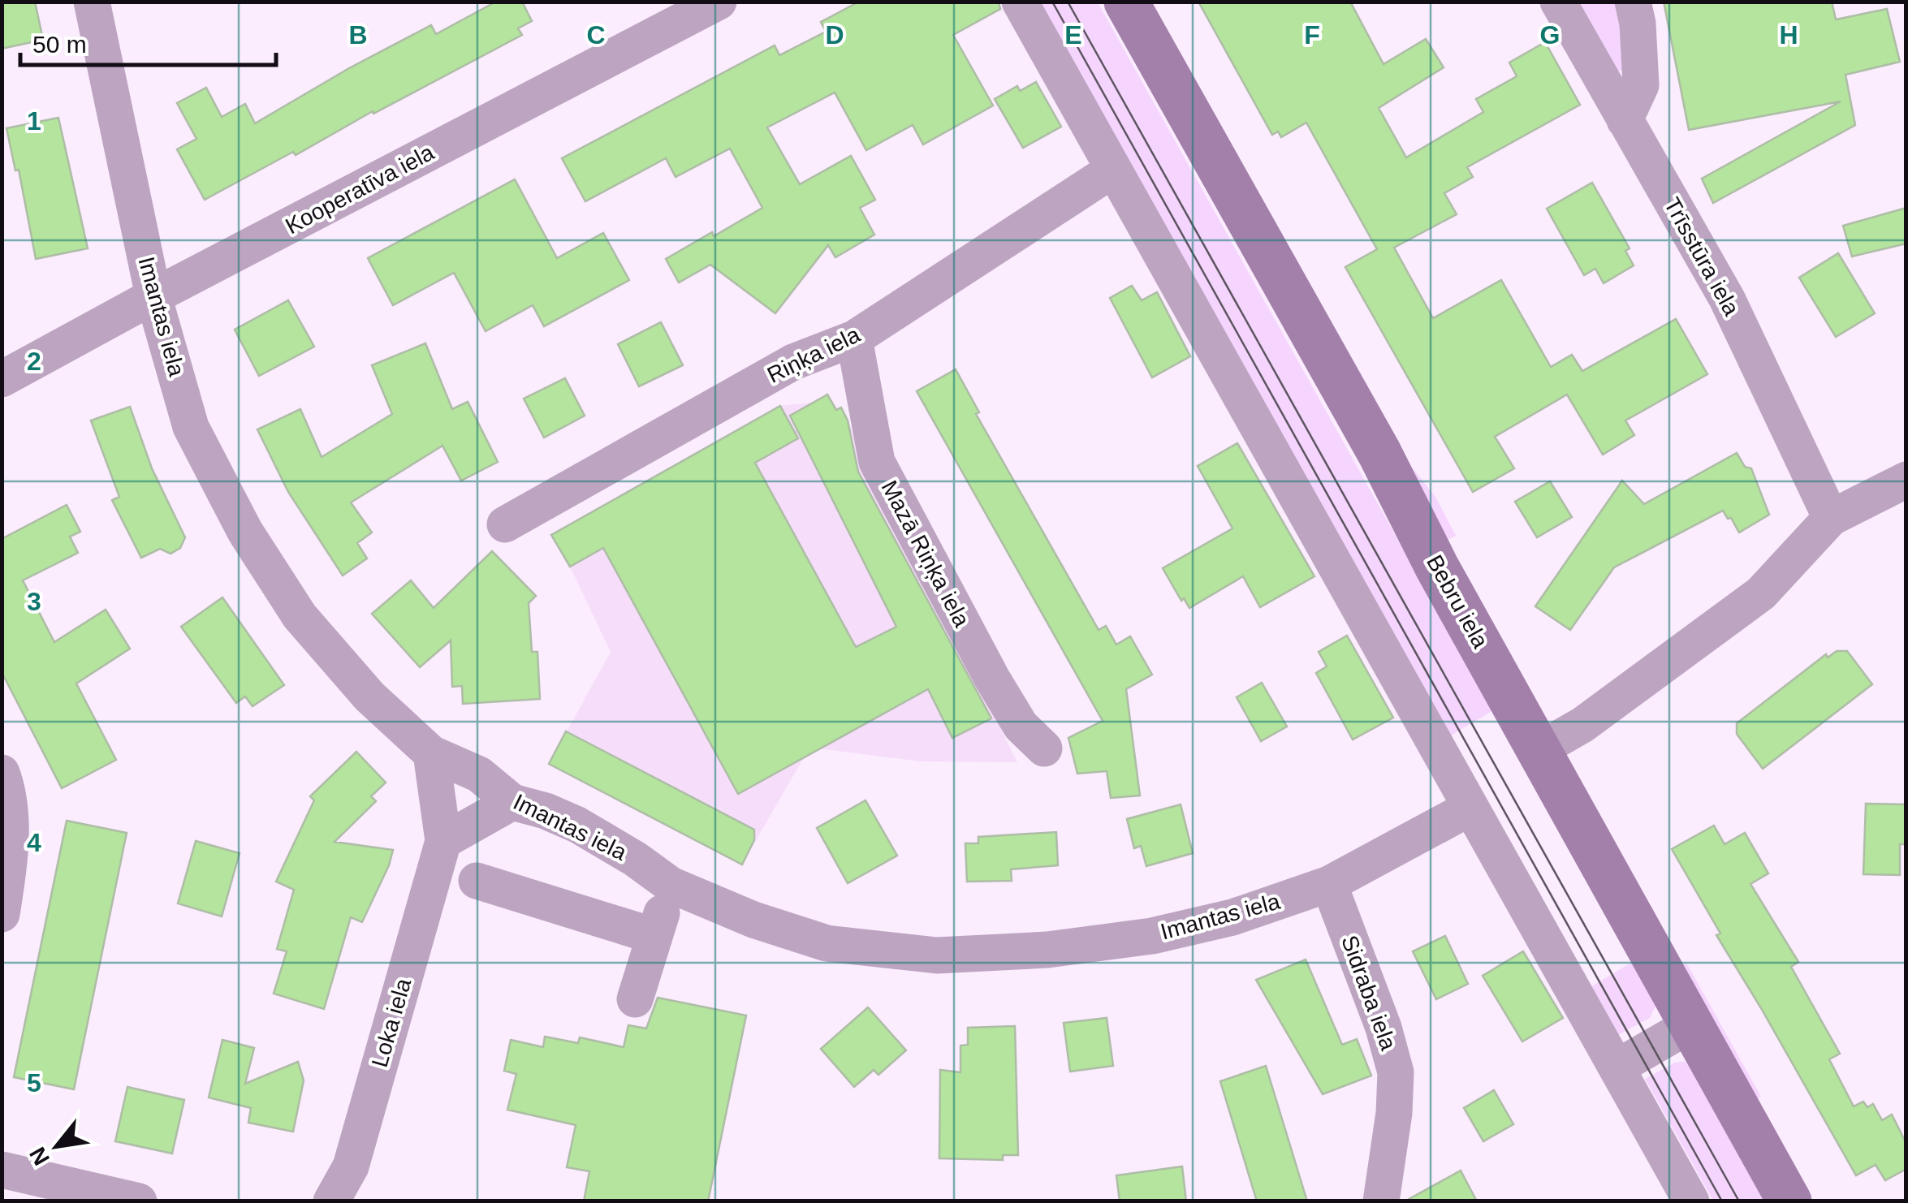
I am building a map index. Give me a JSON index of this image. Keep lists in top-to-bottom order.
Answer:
{
  "streets": {
    "street": [
      "Kooperatīva iela",
      "Trīsstūra iela",
      "Imantas iela",
      "Riņķa iela",
      "Mazā Riņķa iela",
      "Bebru iela",
      "Sidraba iela",
      "Loka iela"
    ]
  },
  "crossings": [
    ["Kooperatīva iela", "Imantas iela"],
    ["Imantas iela", "Sidraba iela"],
    ["Imantas iela", "Loka iela"],
    ["Riņķa iela", "Mazā Riņķa iela"]
  ],
  "scale_bar": "50 m",
  "north": "bottom left",
  "grid": {
    "columns": [
      "B",
      "C",
      "D",
      "E",
      "F",
      "G",
      "H"
    ],
    "rows": [
      "1",
      "2",
      "3",
      "4",
      "5"
    ]
  }
}
